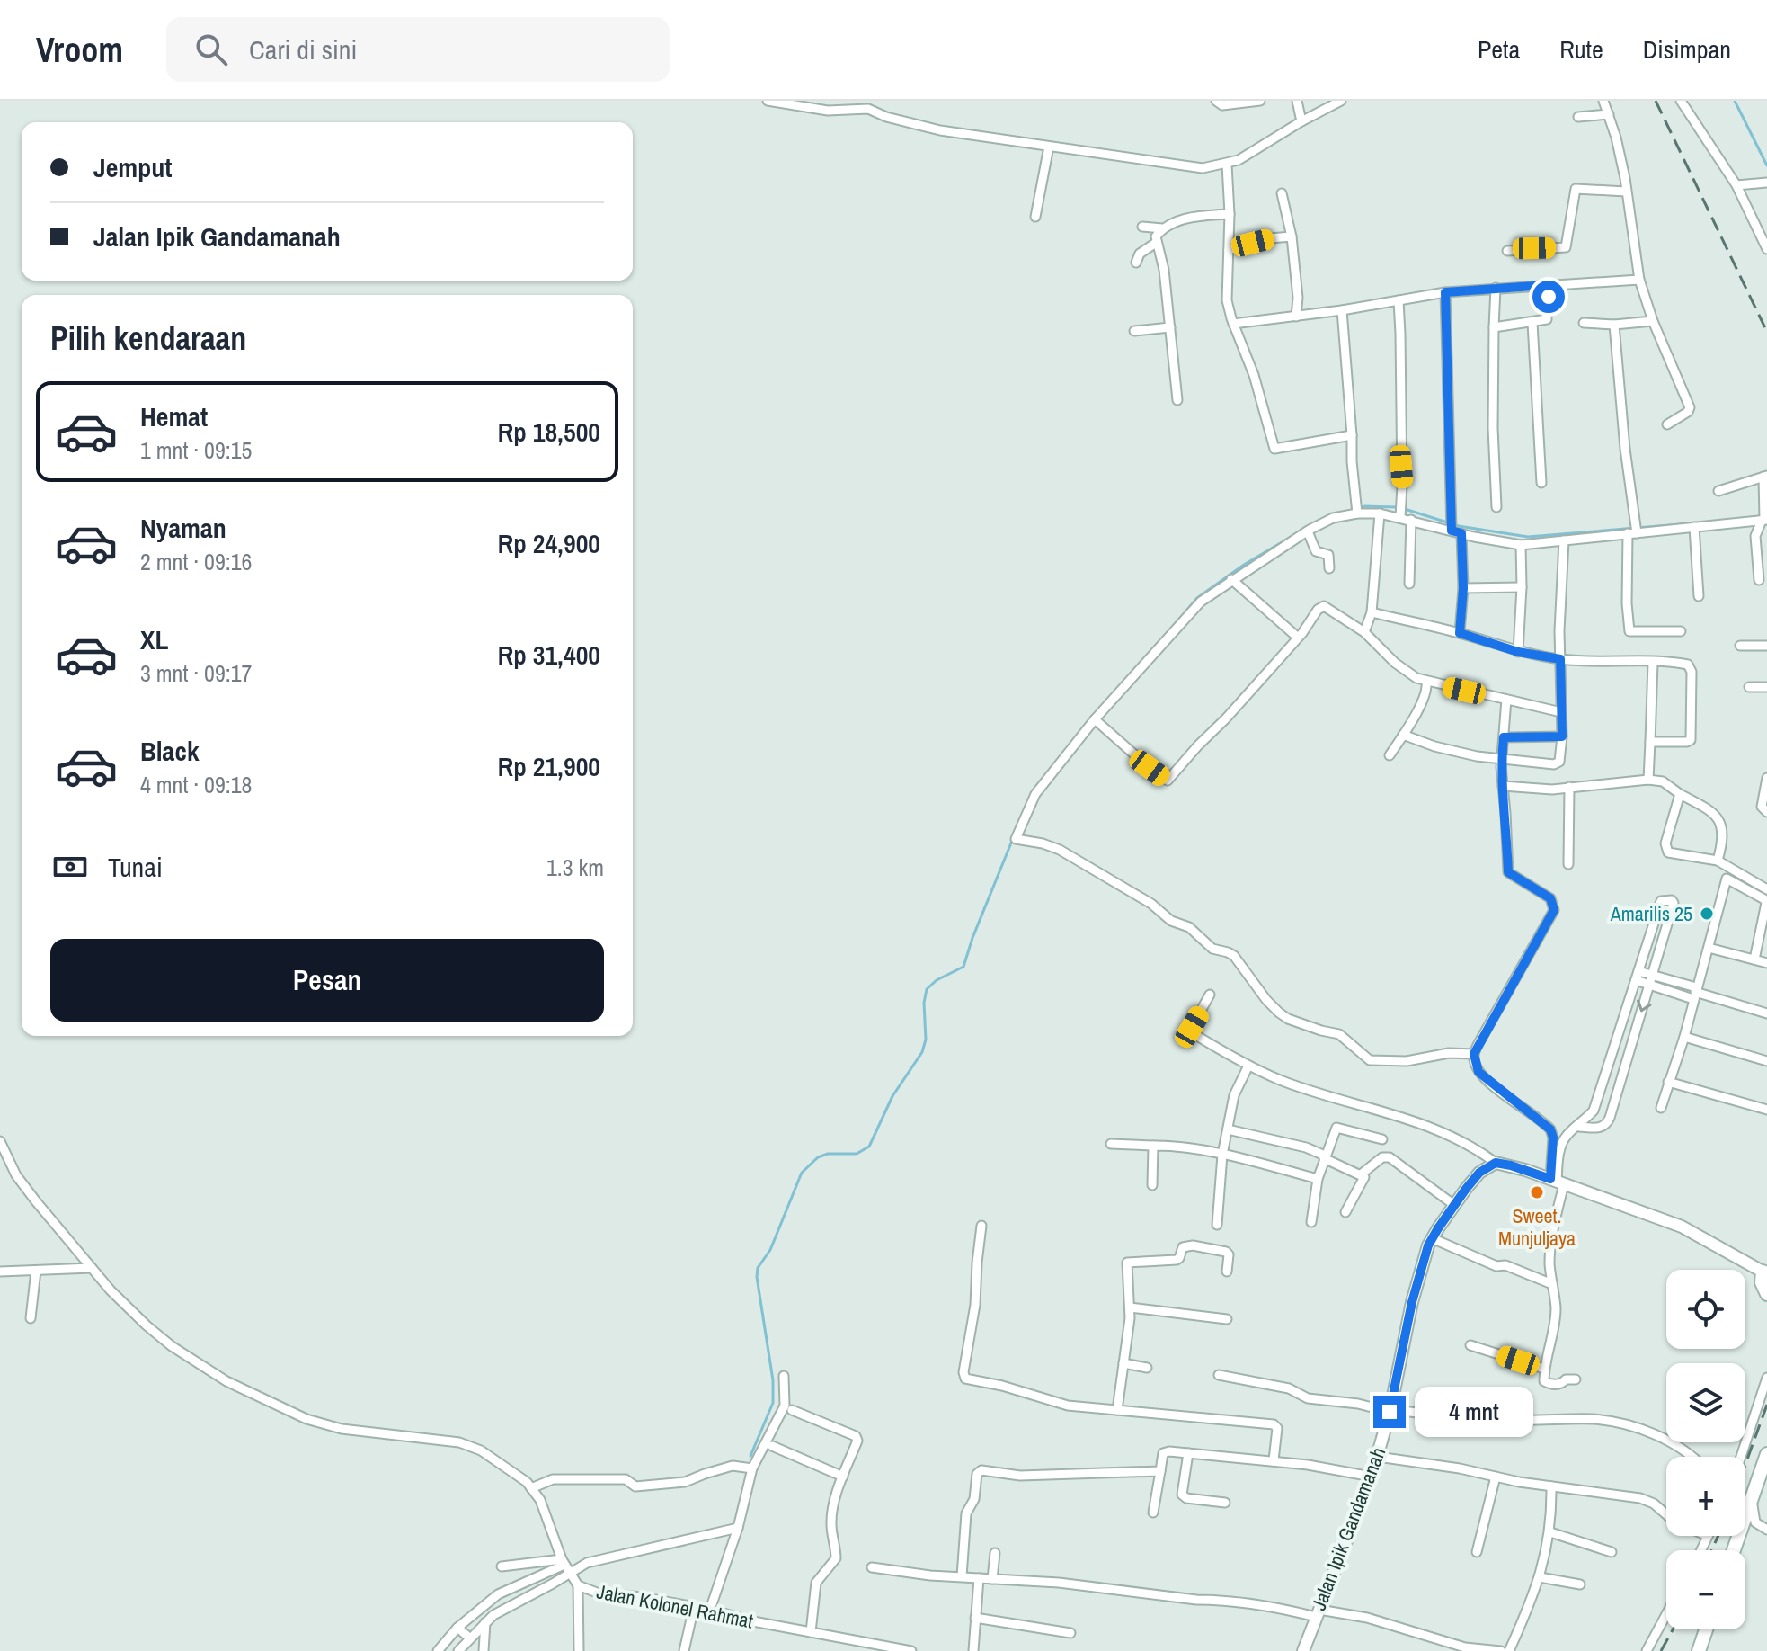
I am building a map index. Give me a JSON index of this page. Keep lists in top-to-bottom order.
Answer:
{
  "streets": {
    "street": ["Jalan Ipik Gandamanah", "Jalan Kolonel Rahmat"]
  },
  "places": ["Amarilis 25", "Sweet. Munjuljaya"],
  "page": {
    "header": "Vroom",
    "search": "Cari di sini",
    "nav": ["Peta", "Rute", "Disimpan"],
    "banner": ["Jemput", "Jalan Ipik Gandamanah"],
    "heading": "Pilih kendaraan",
    "list": [
      {
        "name": "Hemat",
        "note": "1 mnt · 09:15",
        "value": "Rp 18,500"
      },
      {
        "name": "Nyaman",
        "note": "2 mnt · 09:16",
        "value": "Rp 24,900"
      },
      {
        "name": "XL",
        "note": "3 mnt · 09:17",
        "value": "Rp 31,400"
      },
      {
        "name": "Black",
        "note": "4 mnt · 09:18",
        "value": "Rp 21,900"
      }
    ],
    "pay": ["Tunai", "1.3 km"],
    "buttons": "Pesan",
    "map_buttons": ["+", "−"],
    "bubble": "4 mnt"
  }
}
